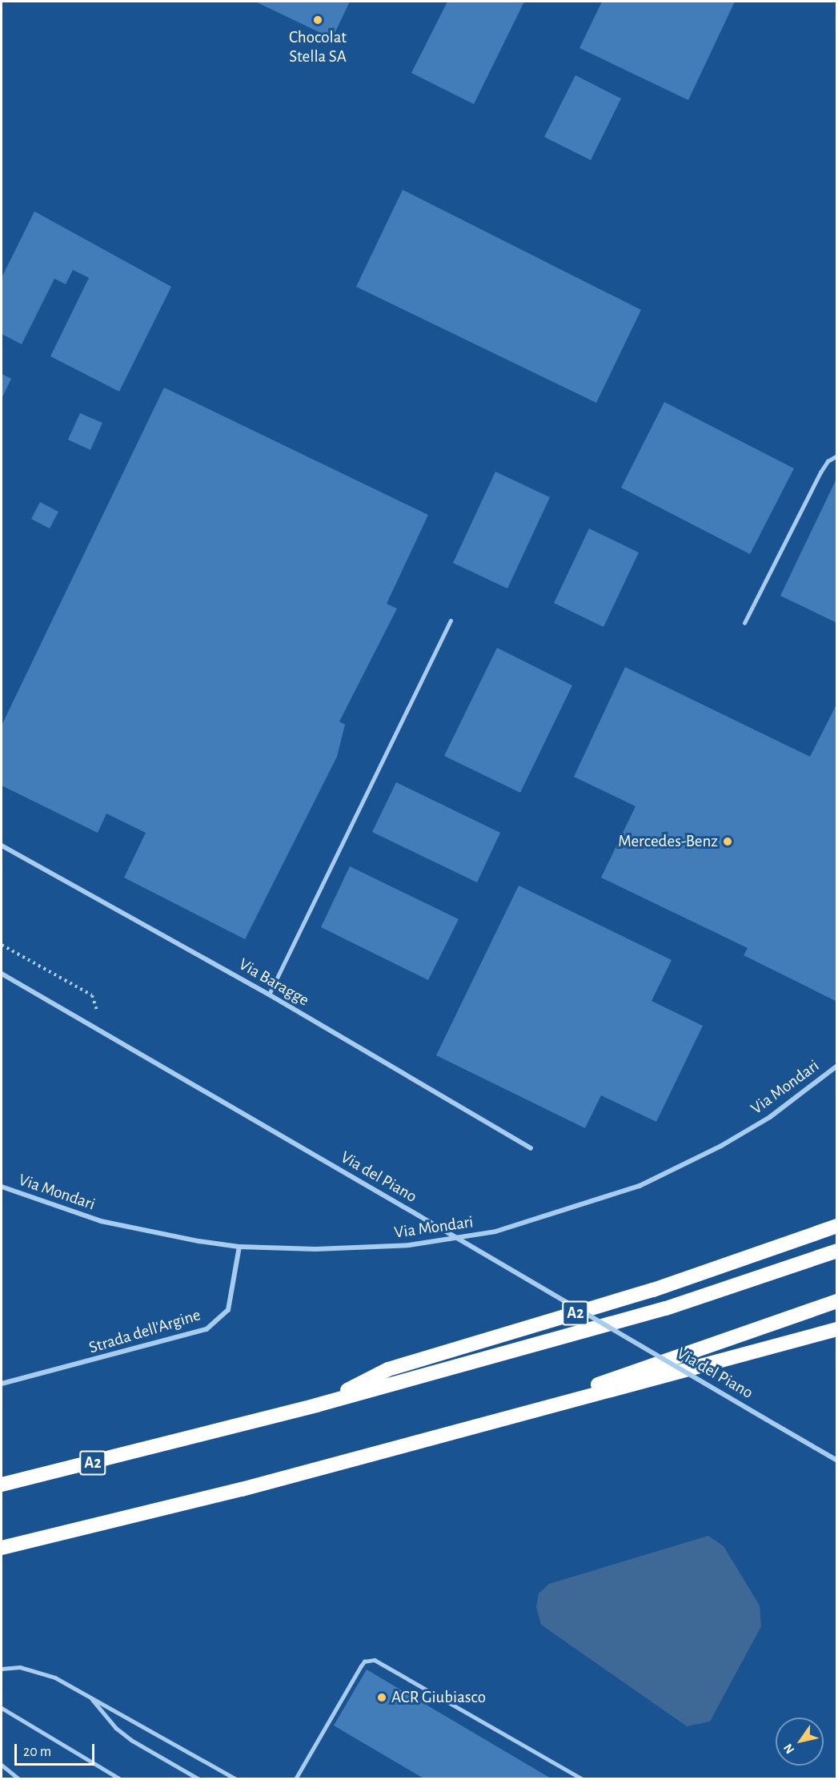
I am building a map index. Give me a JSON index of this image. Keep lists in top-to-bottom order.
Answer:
{
  "streets": {
    "highway": ["A2"],
    "street": [
      "Via Baragge",
      "Via Mondari",
      "Via del Piano",
      "Strada dell'Argine"
    ]
  },
  "crossings": [
    ["Via Mondari", "Strada dell'Argine"]
  ],
  "places": ["Chocolat Stella SA", "Mercedes-Benz", "ACR Giubiasco"],
  "scale_bar": "20 m",
  "north": "bottom left"
}
